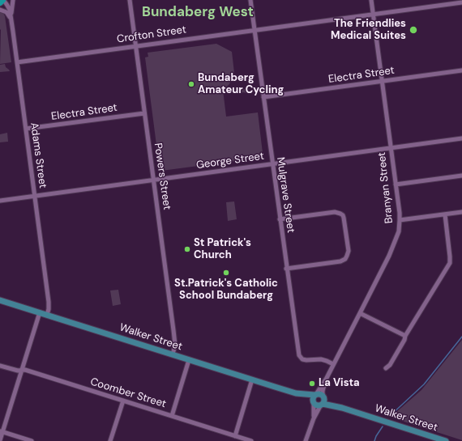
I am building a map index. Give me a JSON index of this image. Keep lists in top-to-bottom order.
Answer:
{
  "streets": {
    "main road": ["Walker Street"],
    "street": [
      "Crofton Street",
      "Electra Street",
      "Adams Street",
      "George Street",
      "Powers Street",
      "Branyan Street",
      "Mulgrave Street",
      "Coomber Street"
    ]
  },
  "crossings": [
    ["Crofton Street", "Adams Street"],
    ["Crofton Street", "Powers Street"],
    ["Crofton Street", "Branyan Street"],
    ["Crofton Street", "Mulgrave Street"],
    ["Electra Street", "Adams Street"],
    ["Electra Street", "Powers Street"],
    ["Electra Street", "Branyan Street"],
    ["Electra Street", "Mulgrave Street"],
    ["Adams Street", "George Street"],
    ["Adams Street", "Walker Street"],
    ["George Street", "Powers Street"],
    ["George Street", "Branyan Street"],
    ["George Street", "Mulgrave Street"],
    ["Powers Street", "Walker Street"],
    ["Branyan Street", "Mulgrave Street"],
    ["Branyan Street", "Walker Street"]
  ],
  "districts": ["Bundaberg West"],
  "places": [
    "The Friendlies Medical Suites",
    "Bundaberg Amateur Cycling",
    "St Patrick's Church",
    "St.Patrick's Catholic School Bundaberg",
    "La Vista"
  ]
}
